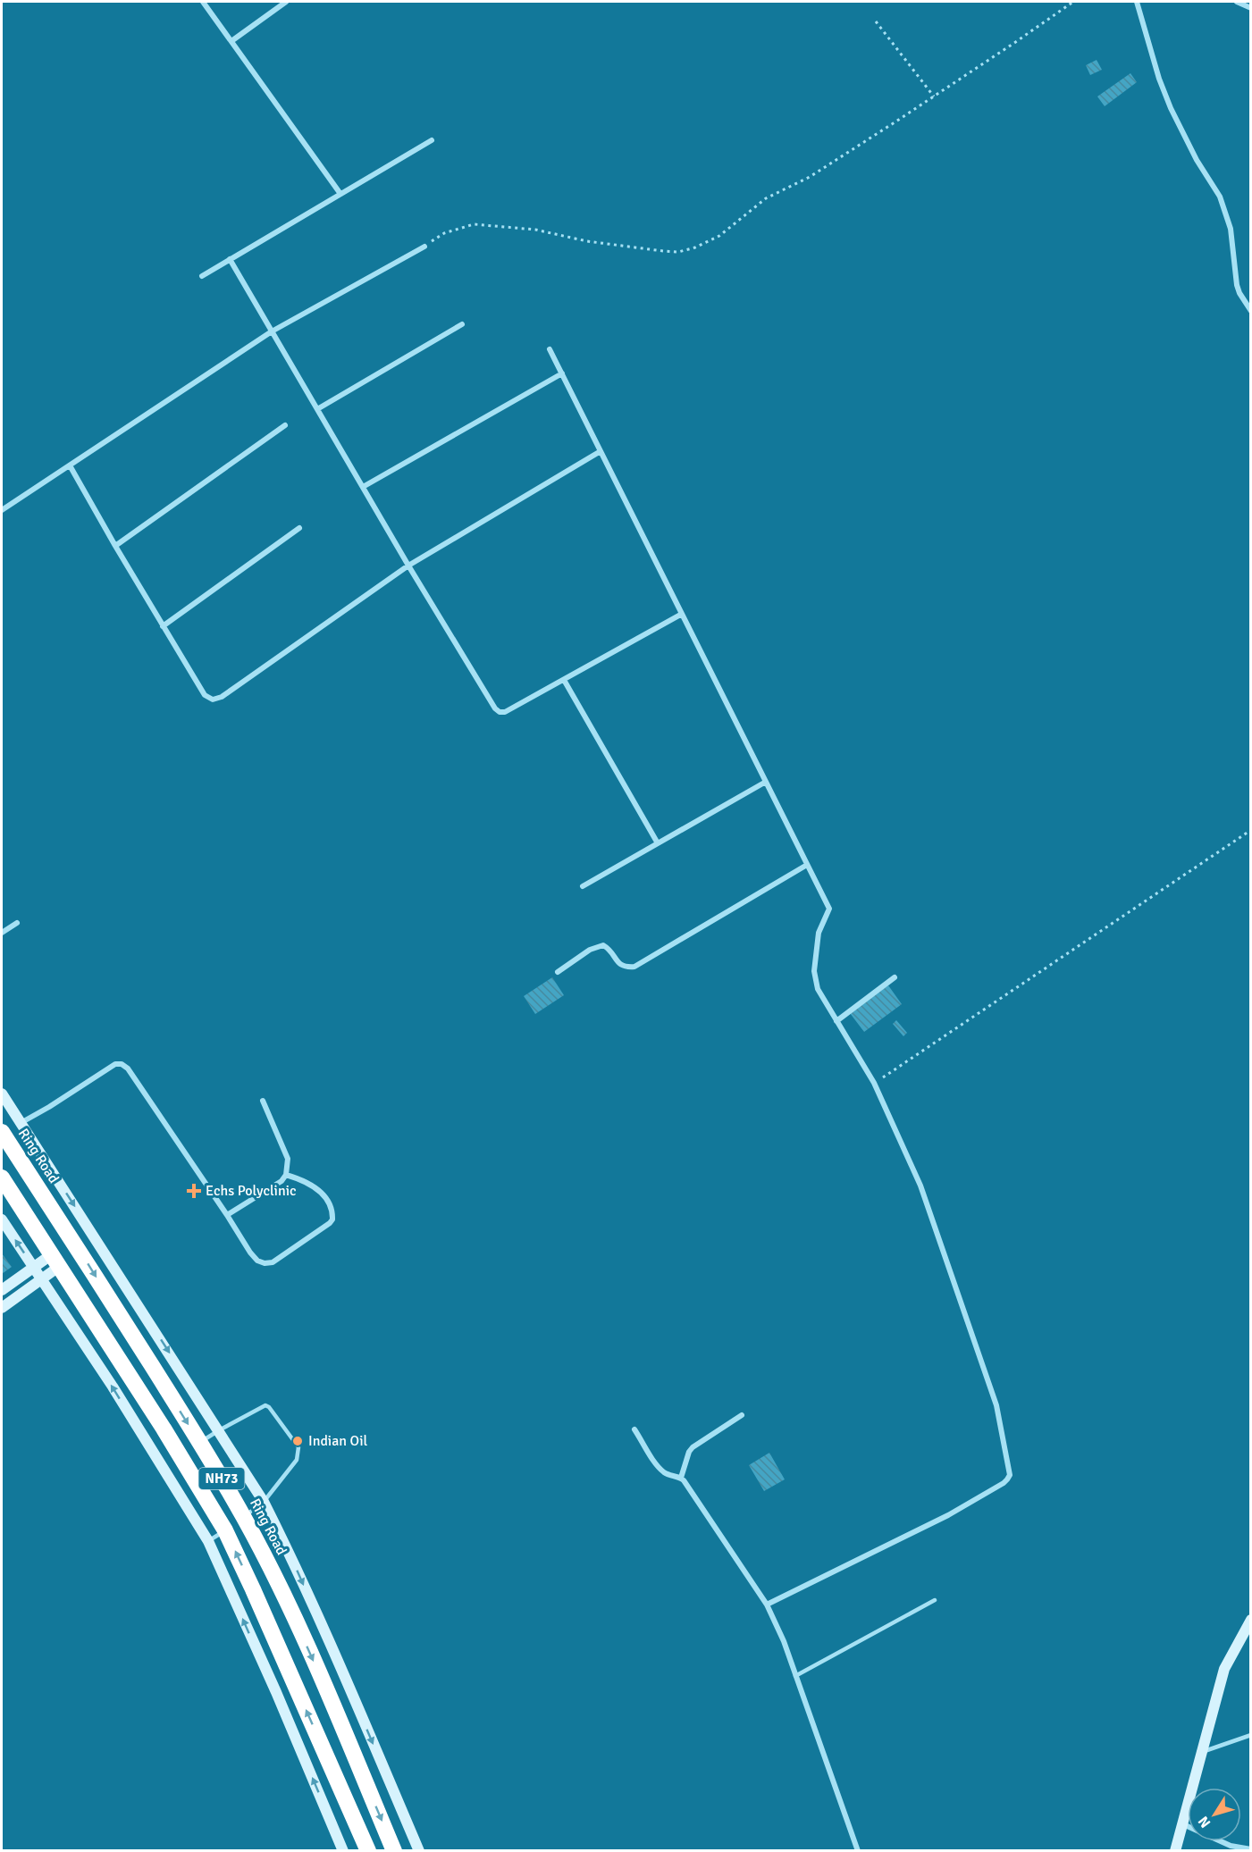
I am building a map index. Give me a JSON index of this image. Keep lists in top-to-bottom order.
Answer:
{
  "streets": {
    "highway": ["Ring Road", "NH73"]
  },
  "places": {
    "health": ["Echs Polyclinic"],
    "other": ["Indian Oil"]
  },
  "north": "bottom left"
}
